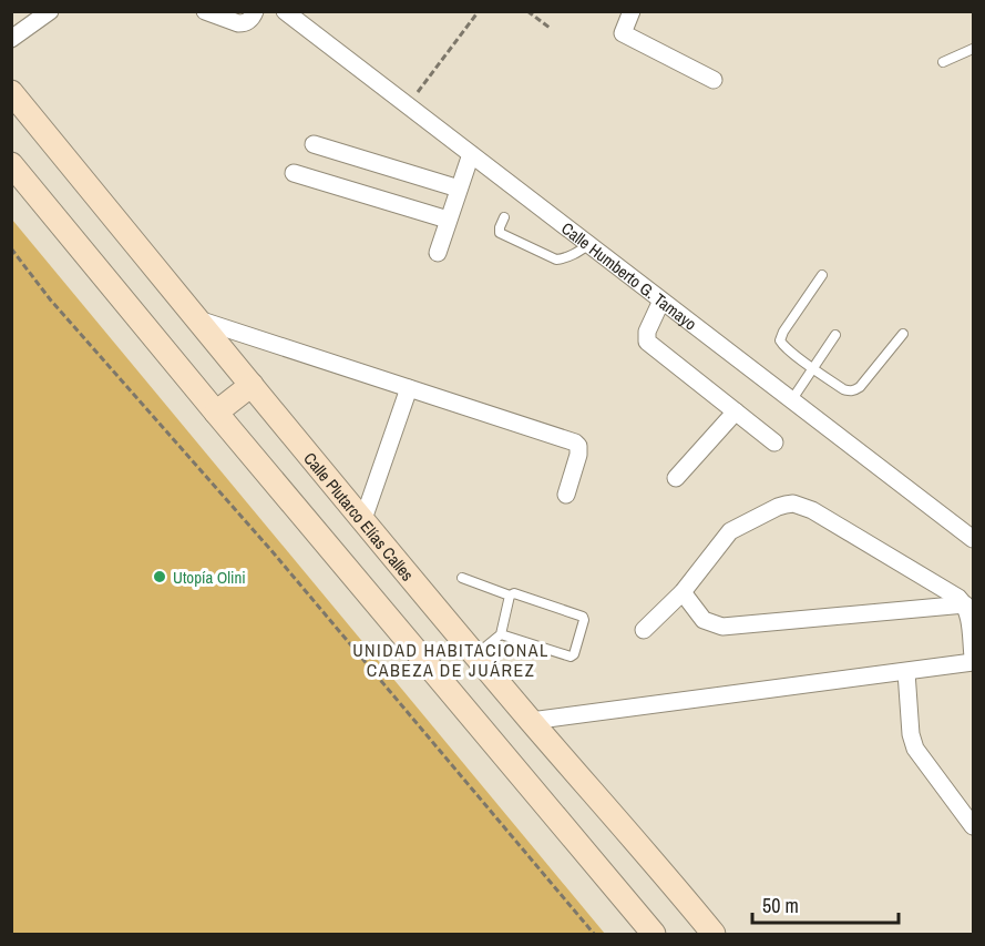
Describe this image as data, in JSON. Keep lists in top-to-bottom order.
{
  "streets": {
    "street": ["Calle Humberto G. Tamayo", "Calle Plutarco Elías Calles"]
  },
  "districts": ["UNIDAD HABITACIONAL CABEZA DE JUÁREZ"],
  "places": ["Utopía Olini"],
  "scale_bar": "50 m"
}
